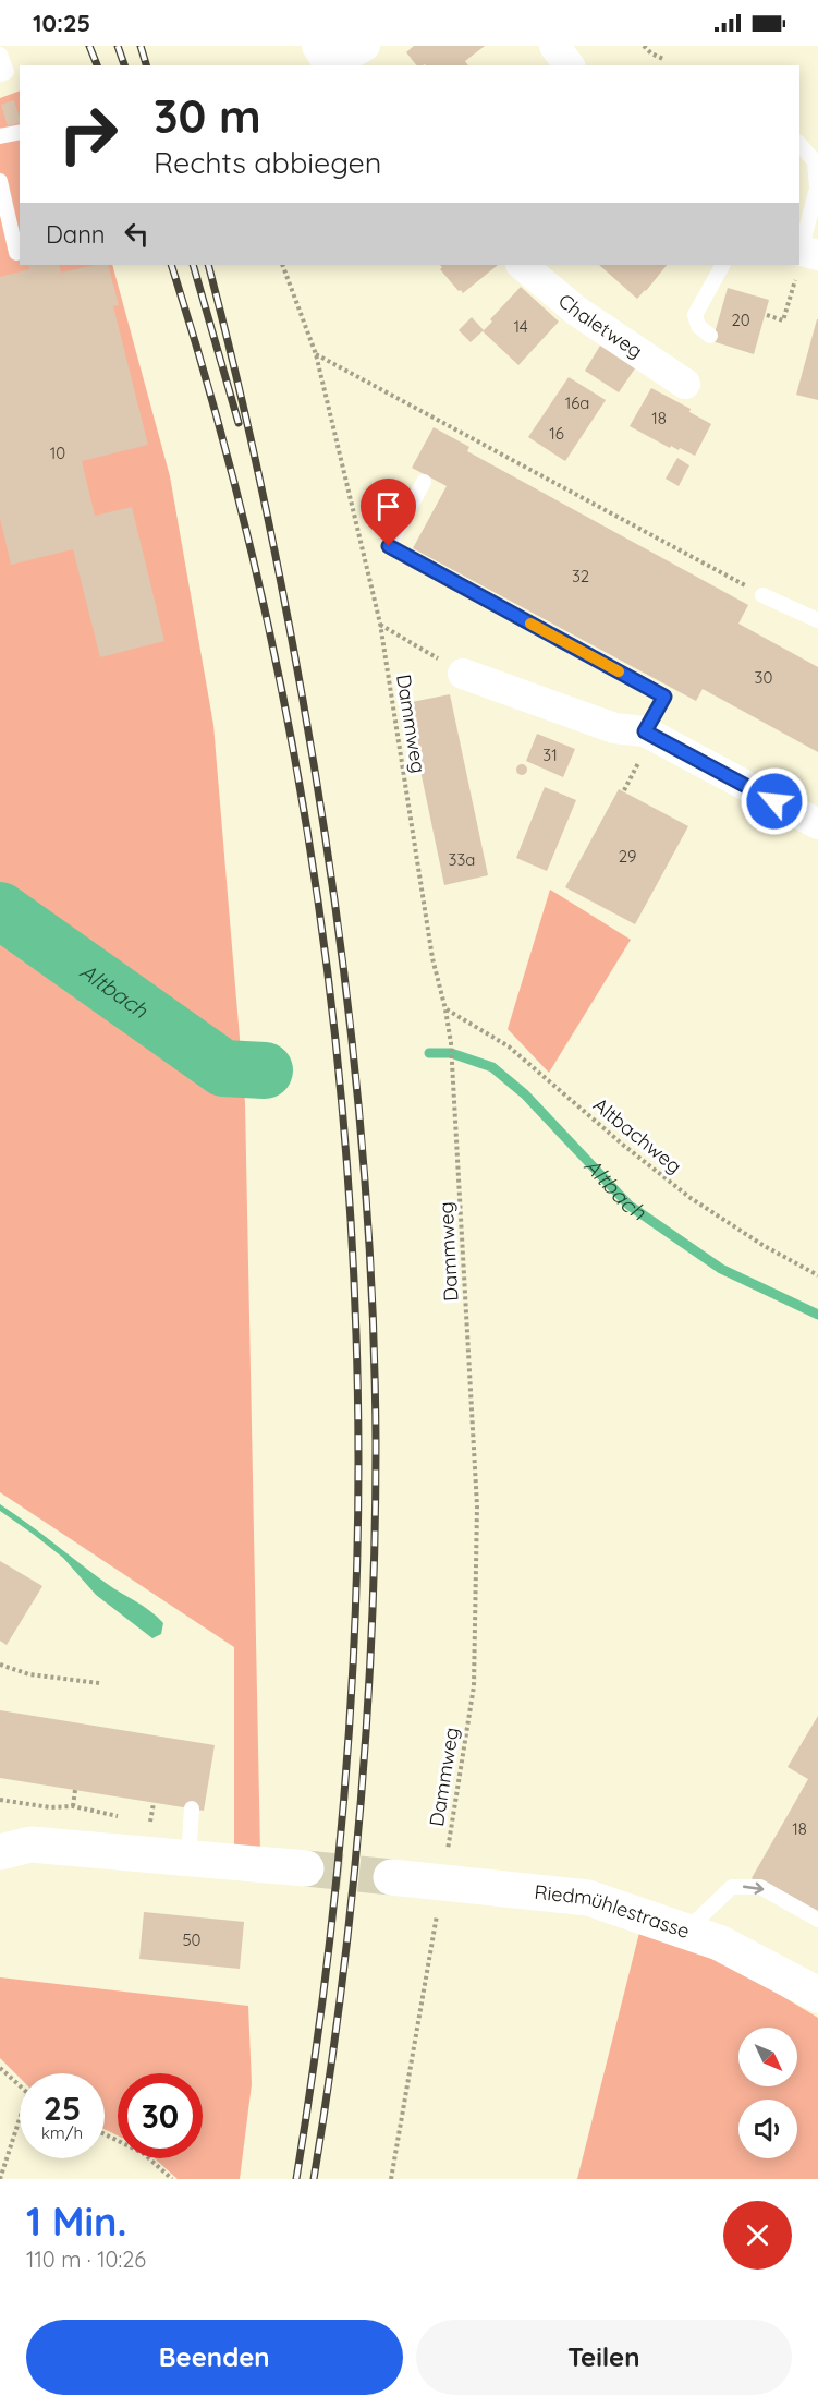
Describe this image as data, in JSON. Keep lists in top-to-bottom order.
{
  "streets": {
    "street": ["Chaletweg", "Riedmühlestrasse"],
    "path": ["Dammweg", "Altbachweg"]
  },
  "crossings": [
    ["Dammweg", "Altbachweg"],
    ["Dammweg", "Riedmühlestrasse"]
  ],
  "water": ["Altbach"],
  "house_numbers": [
    "20",
    "14",
    "16a",
    "18",
    "16",
    "10",
    "32",
    "30",
    "31",
    "29",
    "33a",
    "18",
    "50"
  ],
  "north": "bottom right",
  "page": {
    "status": "10:25",
    "turn": ["30 m", "Rechts abbiegen"],
    "then": "Dann",
    "speed": "25 km/h",
    "limit": "30",
    "heading": ["1 Min.", "110 m · 10:26"],
    "buttons": ["Beenden", "Teilen"]
  }
}
